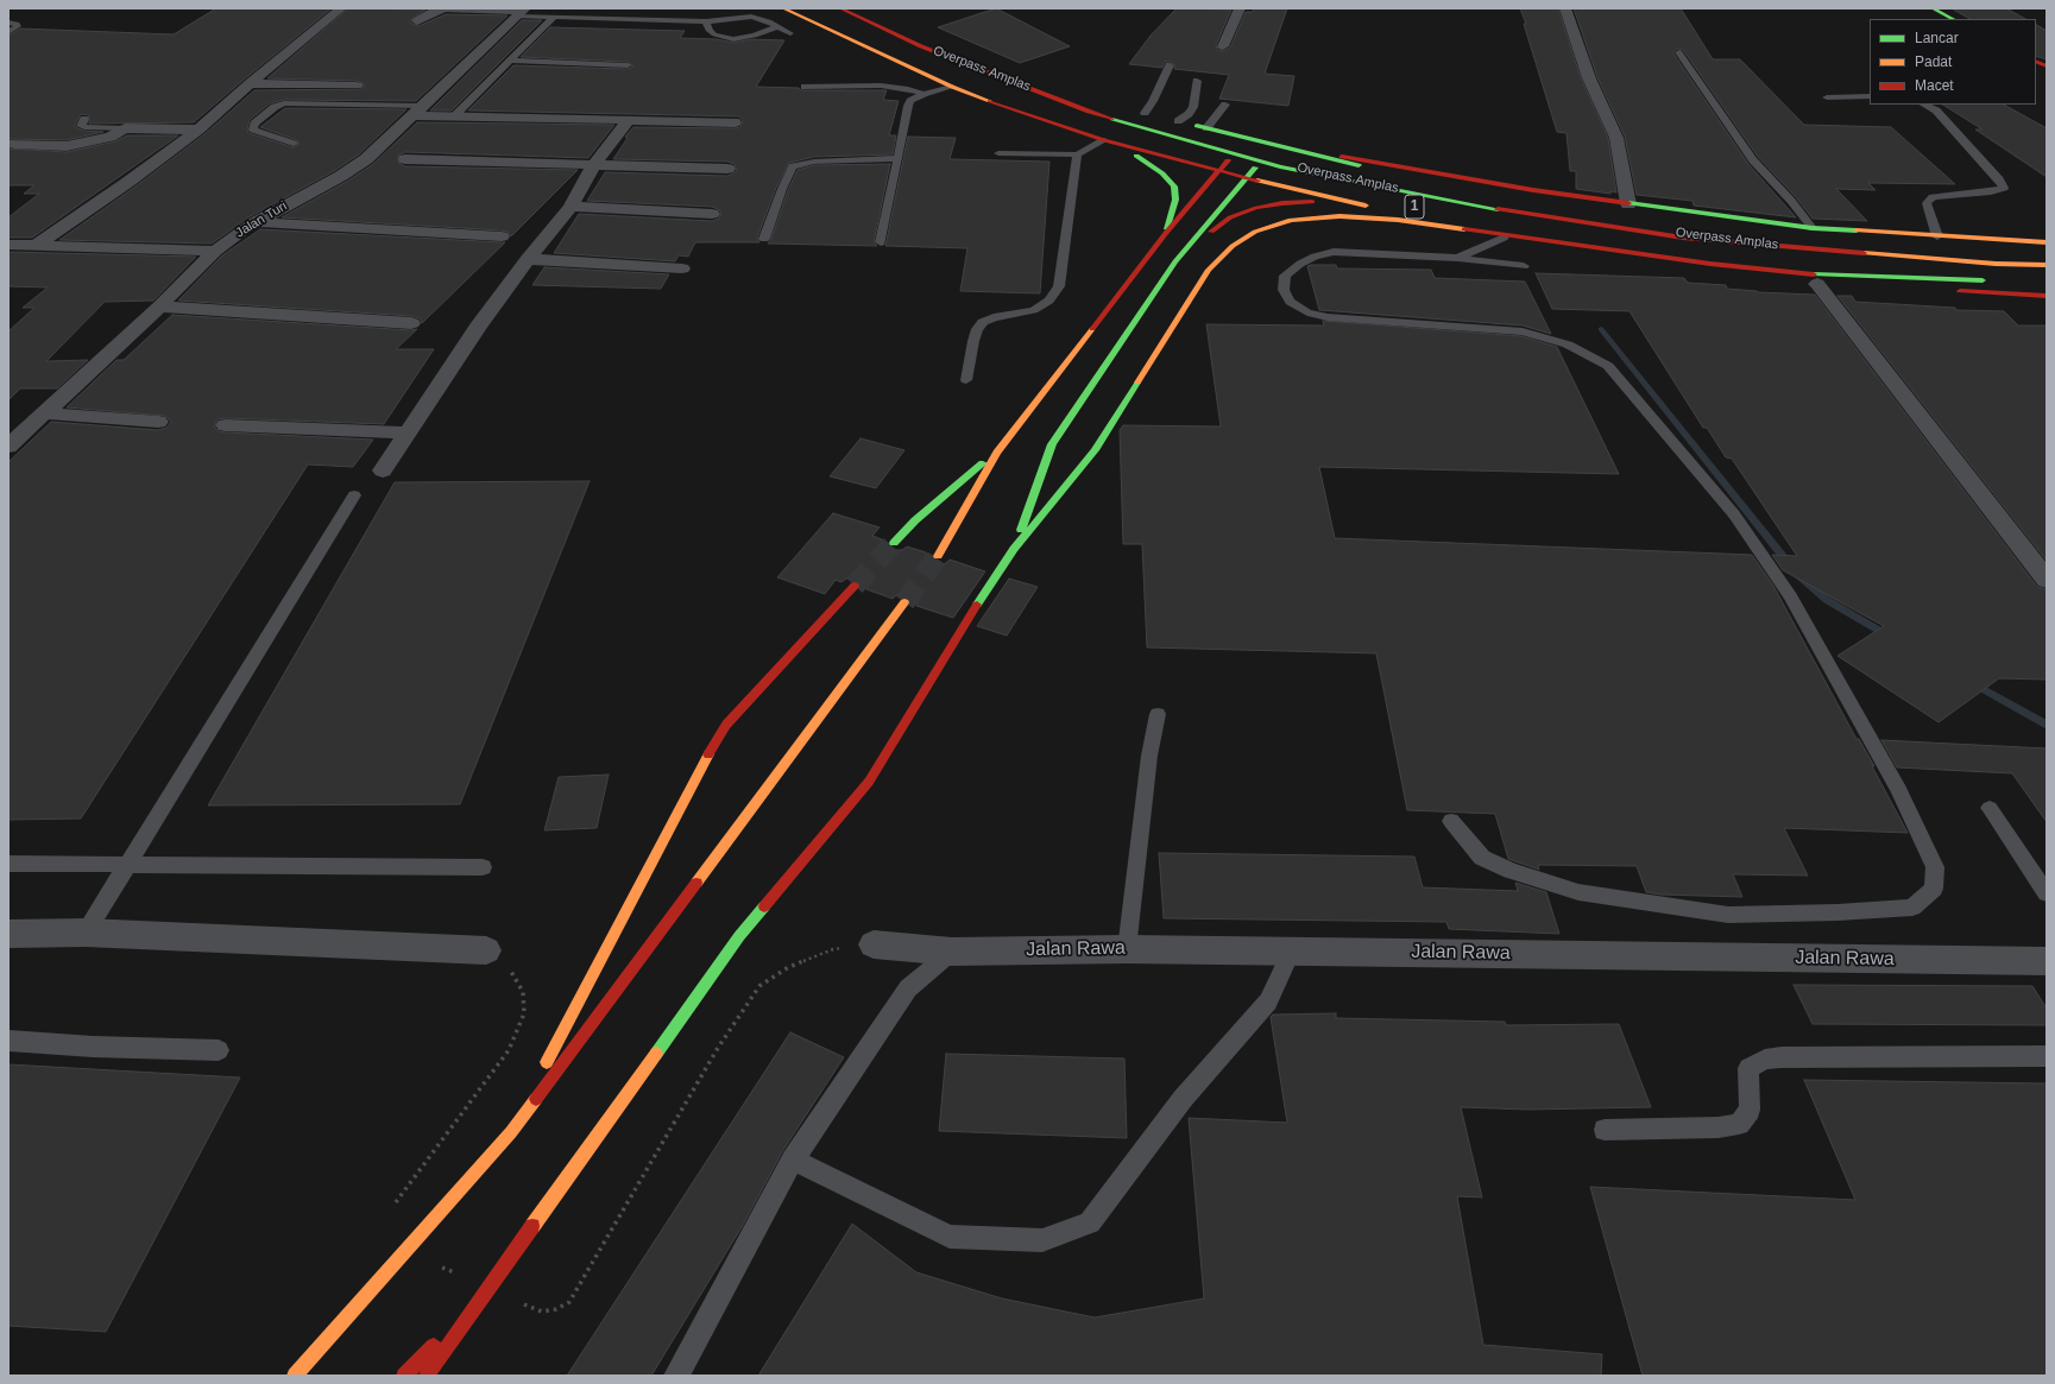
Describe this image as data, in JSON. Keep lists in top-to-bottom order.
{
  "streets": {
    "main road": ["Overpass Amplas", "1"],
    "street": ["Jalan Turi", "Jalan Rawa"]
  },
  "legend": ["Lancar", "Padat", "Macet"]
}
